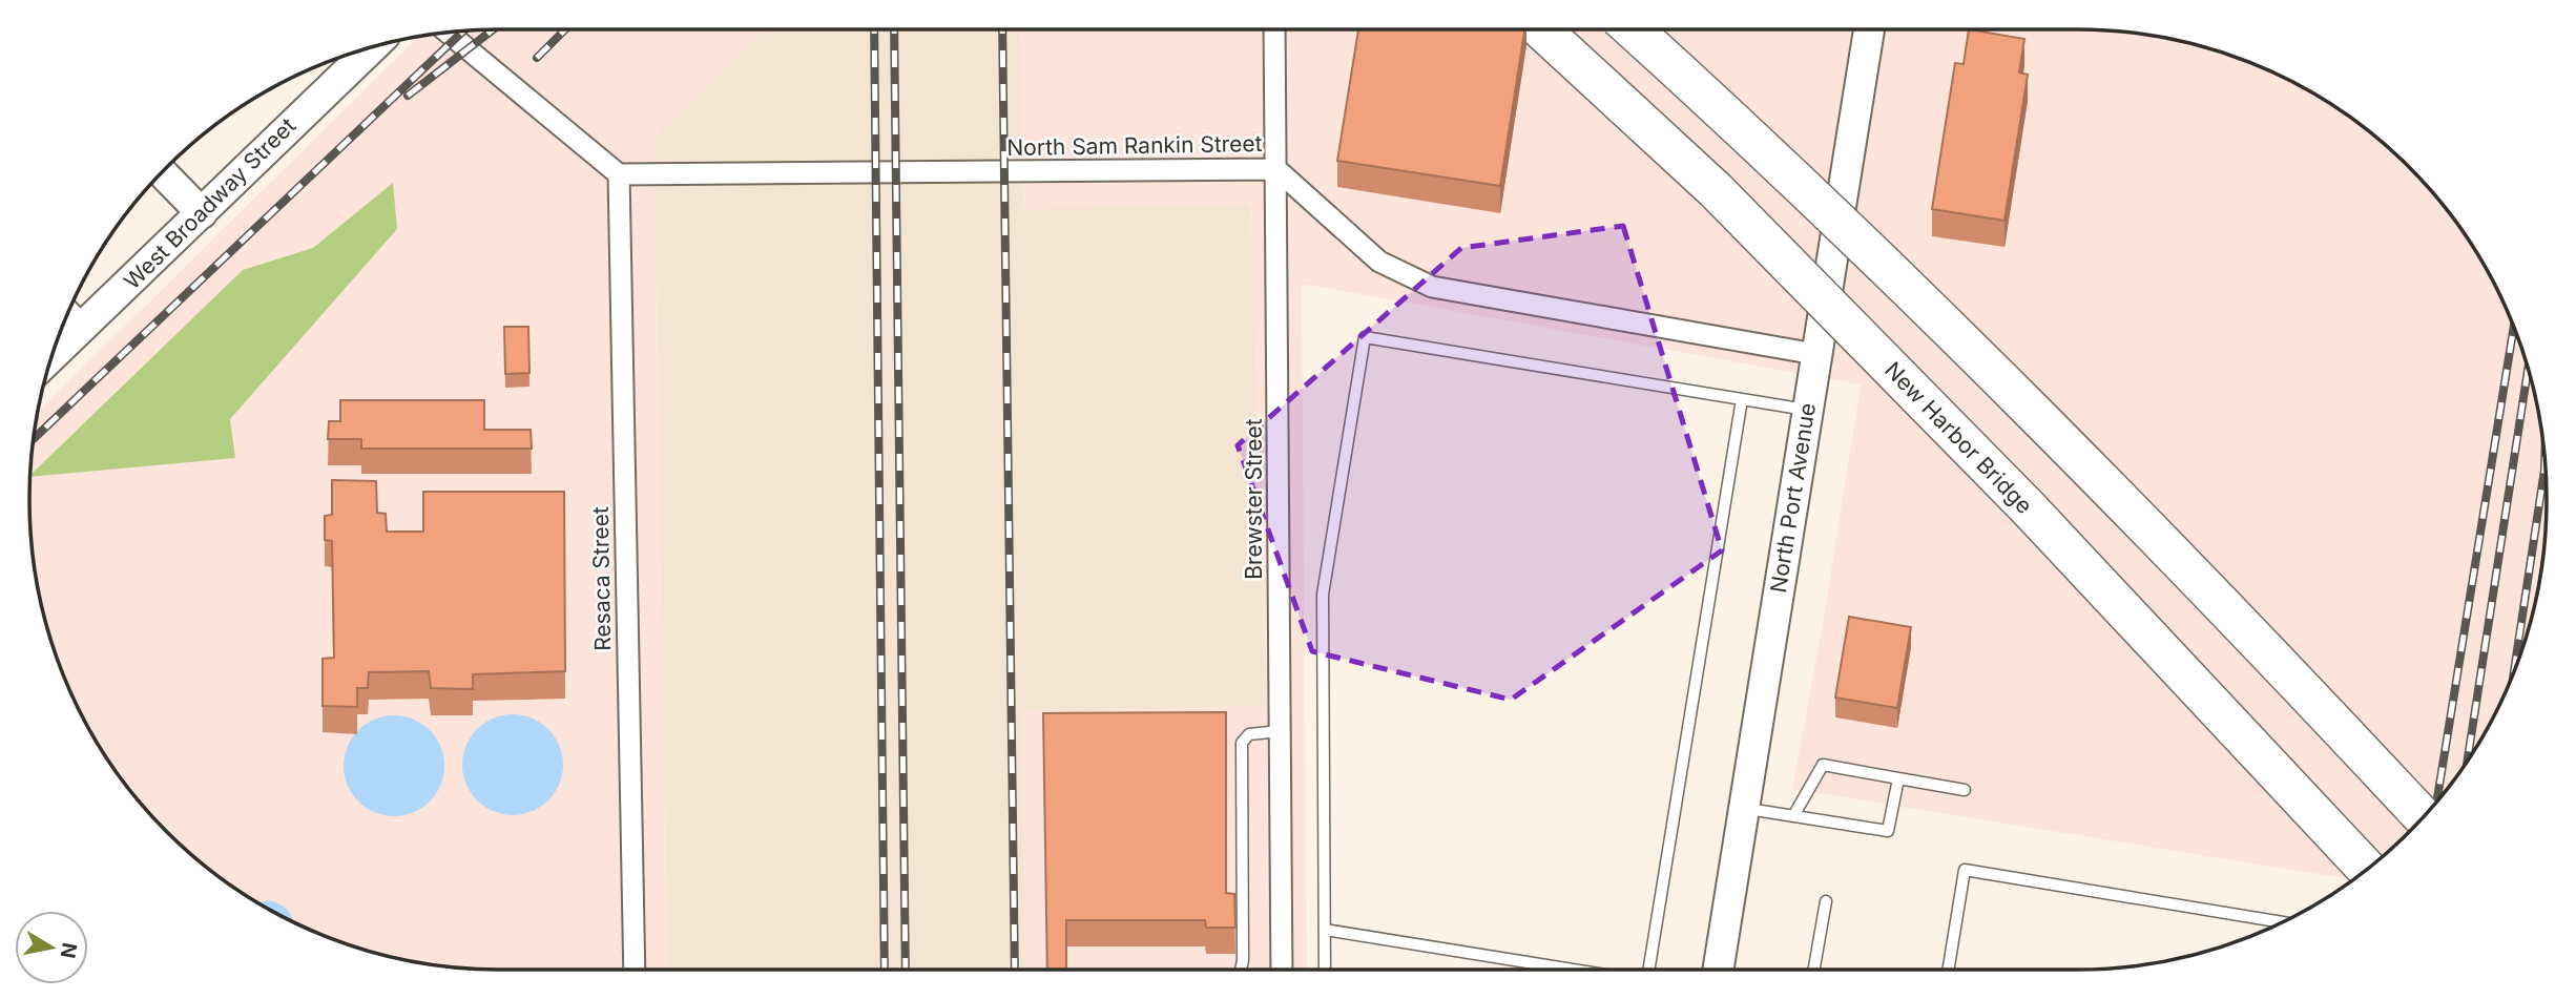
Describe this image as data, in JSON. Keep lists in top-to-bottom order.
{
  "streets": {
    "highway": ["New Harbor Bridge"],
    "main road": ["West Broadway Street", "North Port Avenue"],
    "street": ["North Sam Rankin Street", "Brewster Street", "Resaca Street"]
  },
  "crossings": [
    ["North Sam Rankin Street", "North Port Avenue"],
    ["North Sam Rankin Street", "Brewster Street"],
    ["North Sam Rankin Street", "Resaca Street"]
  ],
  "north": "right"
}
